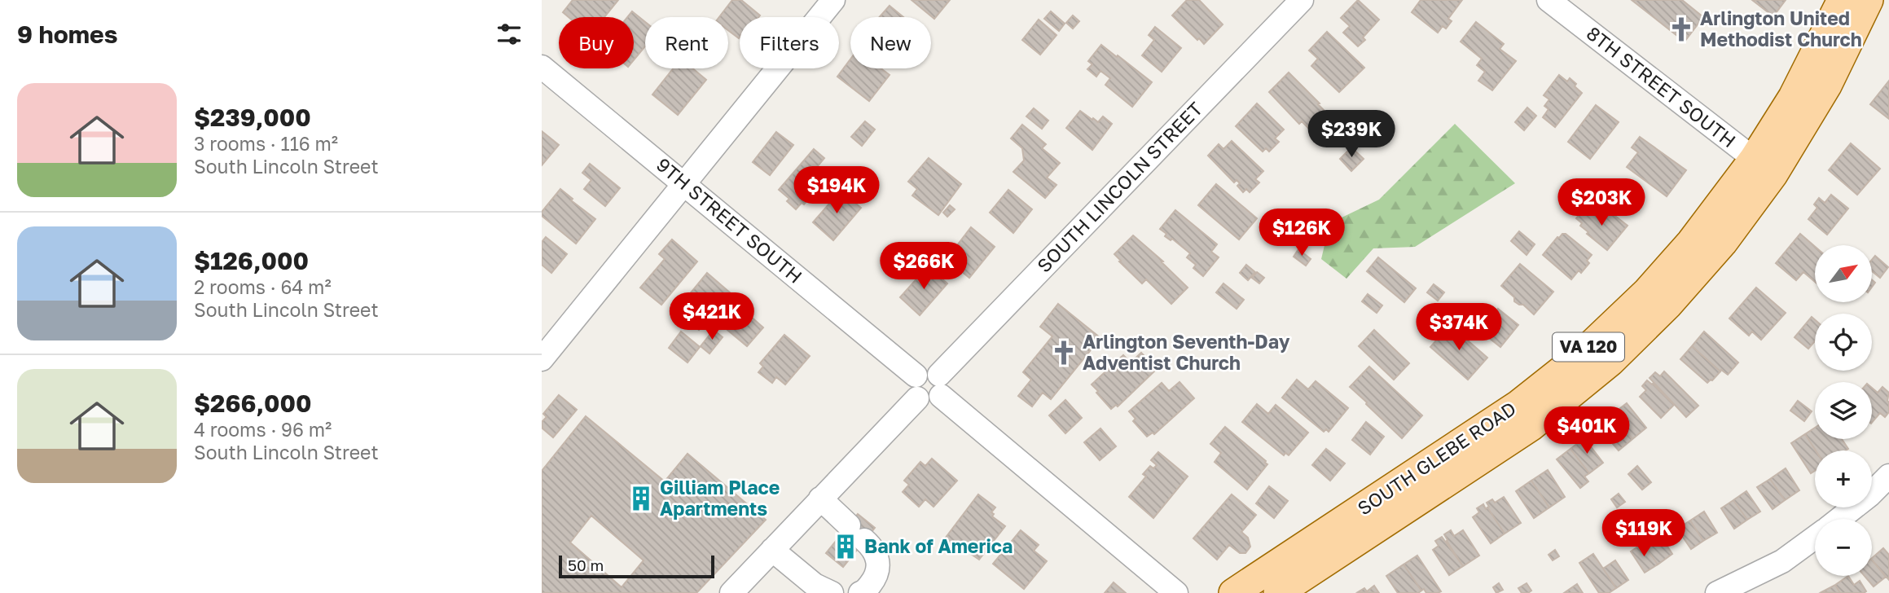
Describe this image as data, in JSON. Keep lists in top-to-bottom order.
{
  "streets": {
    "main road": ["VA 120", "SOUTH GLEBE ROAD"],
    "street": ["8TH STREET SOUTH", "SOUTH LINCOLN STREET", "9TH STREET SOUTH"]
  },
  "crossings": [
    ["8TH STREET SOUTH", "SOUTH GLEBE ROAD"],
    ["SOUTH LINCOLN STREET", "9TH STREET SOUTH"]
  ],
  "places": {
    "church": ["Arlington United Methodist Church", "Arlington Seventh-Day Adventist Church"],
    "building": ["Gilliam Place Apartments", "Bank of America"]
  },
  "scale_bar": "50 m",
  "north": "top right",
  "page": {
    "heading": "9 homes",
    "chip": [
      "Buy",
      "Rent",
      "Filters",
      "New"
    ],
    "list": [
      {
        "name": "$239,000",
        "note": "3 rooms · 116 m² · South Lincoln Street"
      },
      {
        "name": "$126,000",
        "note": "2 rooms · 64 m² · South Lincoln Street"
      },
      {
        "name": "$266,000",
        "note": "4 rooms · 96 m² · South Lincoln Street"
      }
    ],
    "price": [
      "$239K",
      "$194K",
      "$203K",
      "$126K",
      "$266K",
      "$421K",
      "$374K",
      "$401K",
      "$119K"
    ],
    "map_buttons": ["+", "−"],
    "scale": "50 m"
  }
}
